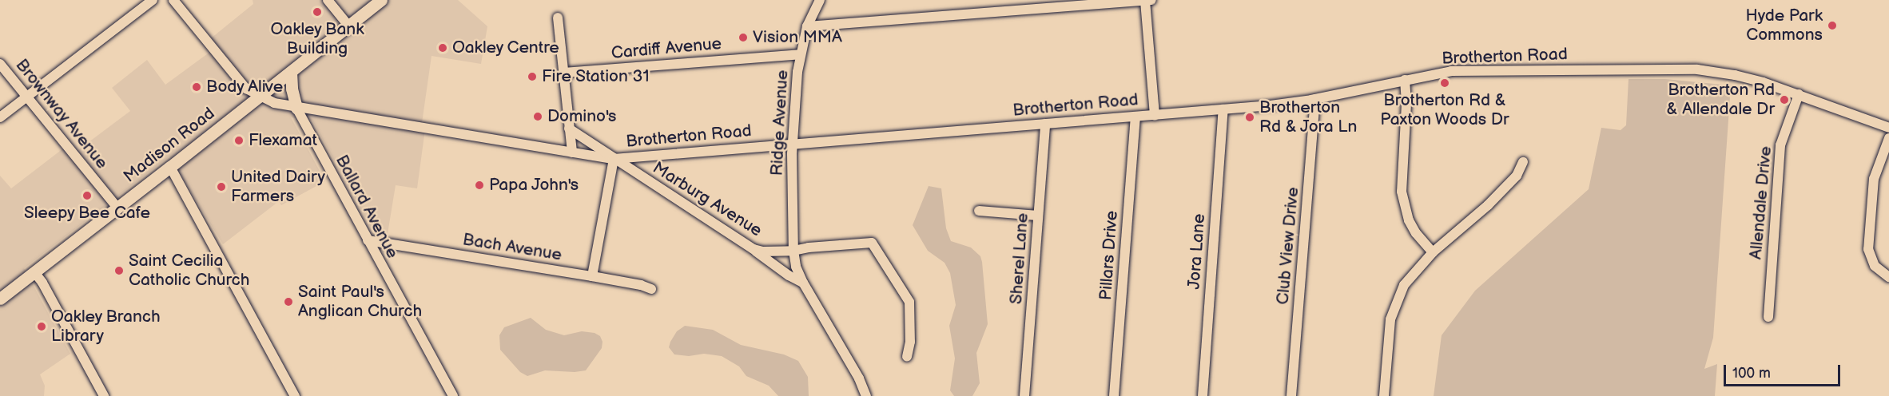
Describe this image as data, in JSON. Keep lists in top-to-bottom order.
{
  "streets": {
    "main road": ["Madison Road"],
    "street": [
      "Cardiff Avenue",
      "Brotherton Road",
      "Brownway Avenue",
      "Ridge Avenue",
      "Marburg Avenue",
      "Allendale Drive",
      "Ballard Avenue",
      "Club View Drive",
      "Bach Avenue",
      "Jora Lane",
      "Pillars Drive",
      "Sherel Lane"
    ]
  },
  "crossings": [
    ["Cardiff Avenue", "Ridge Avenue"],
    ["Brotherton Road", "Ridge Avenue"],
    ["Brotherton Road", "Madison Road"],
    ["Brotherton Road", "Marburg Avenue"],
    ["Brotherton Road", "Allendale Drive"],
    ["Brotherton Road", "Ballard Avenue"],
    ["Brotherton Road", "Club View Drive"],
    ["Brotherton Road", "Jora Lane"],
    ["Brotherton Road", "Pillars Drive"],
    ["Brotherton Road", "Sherel Lane"],
    ["Brownway Avenue", "Madison Road"],
    ["Ridge Avenue", "Marburg Avenue"],
    ["Ballard Avenue", "Bach Avenue"]
  ],
  "places": [
    "Oakley Bank Building",
    "Hyde Park Commons",
    "Vision MMA",
    "Oakley Centre",
    "Fire Station 31",
    "Brotherton Rd & Paxton Woods Dr",
    "Body Alive",
    "Brotherton Rd & Allendale Dr",
    "Domino's",
    "Brotherton Rd & Jora Ln",
    "Flexamat",
    "Papa John's",
    "United Dairy Farmers",
    "Sleepy Bee Cafe",
    "Saint Cecilia Catholic Church",
    "Saint Paul's Anglican Church",
    "Oakley Branch Library"
  ],
  "scale_bar": "100 m"
}
